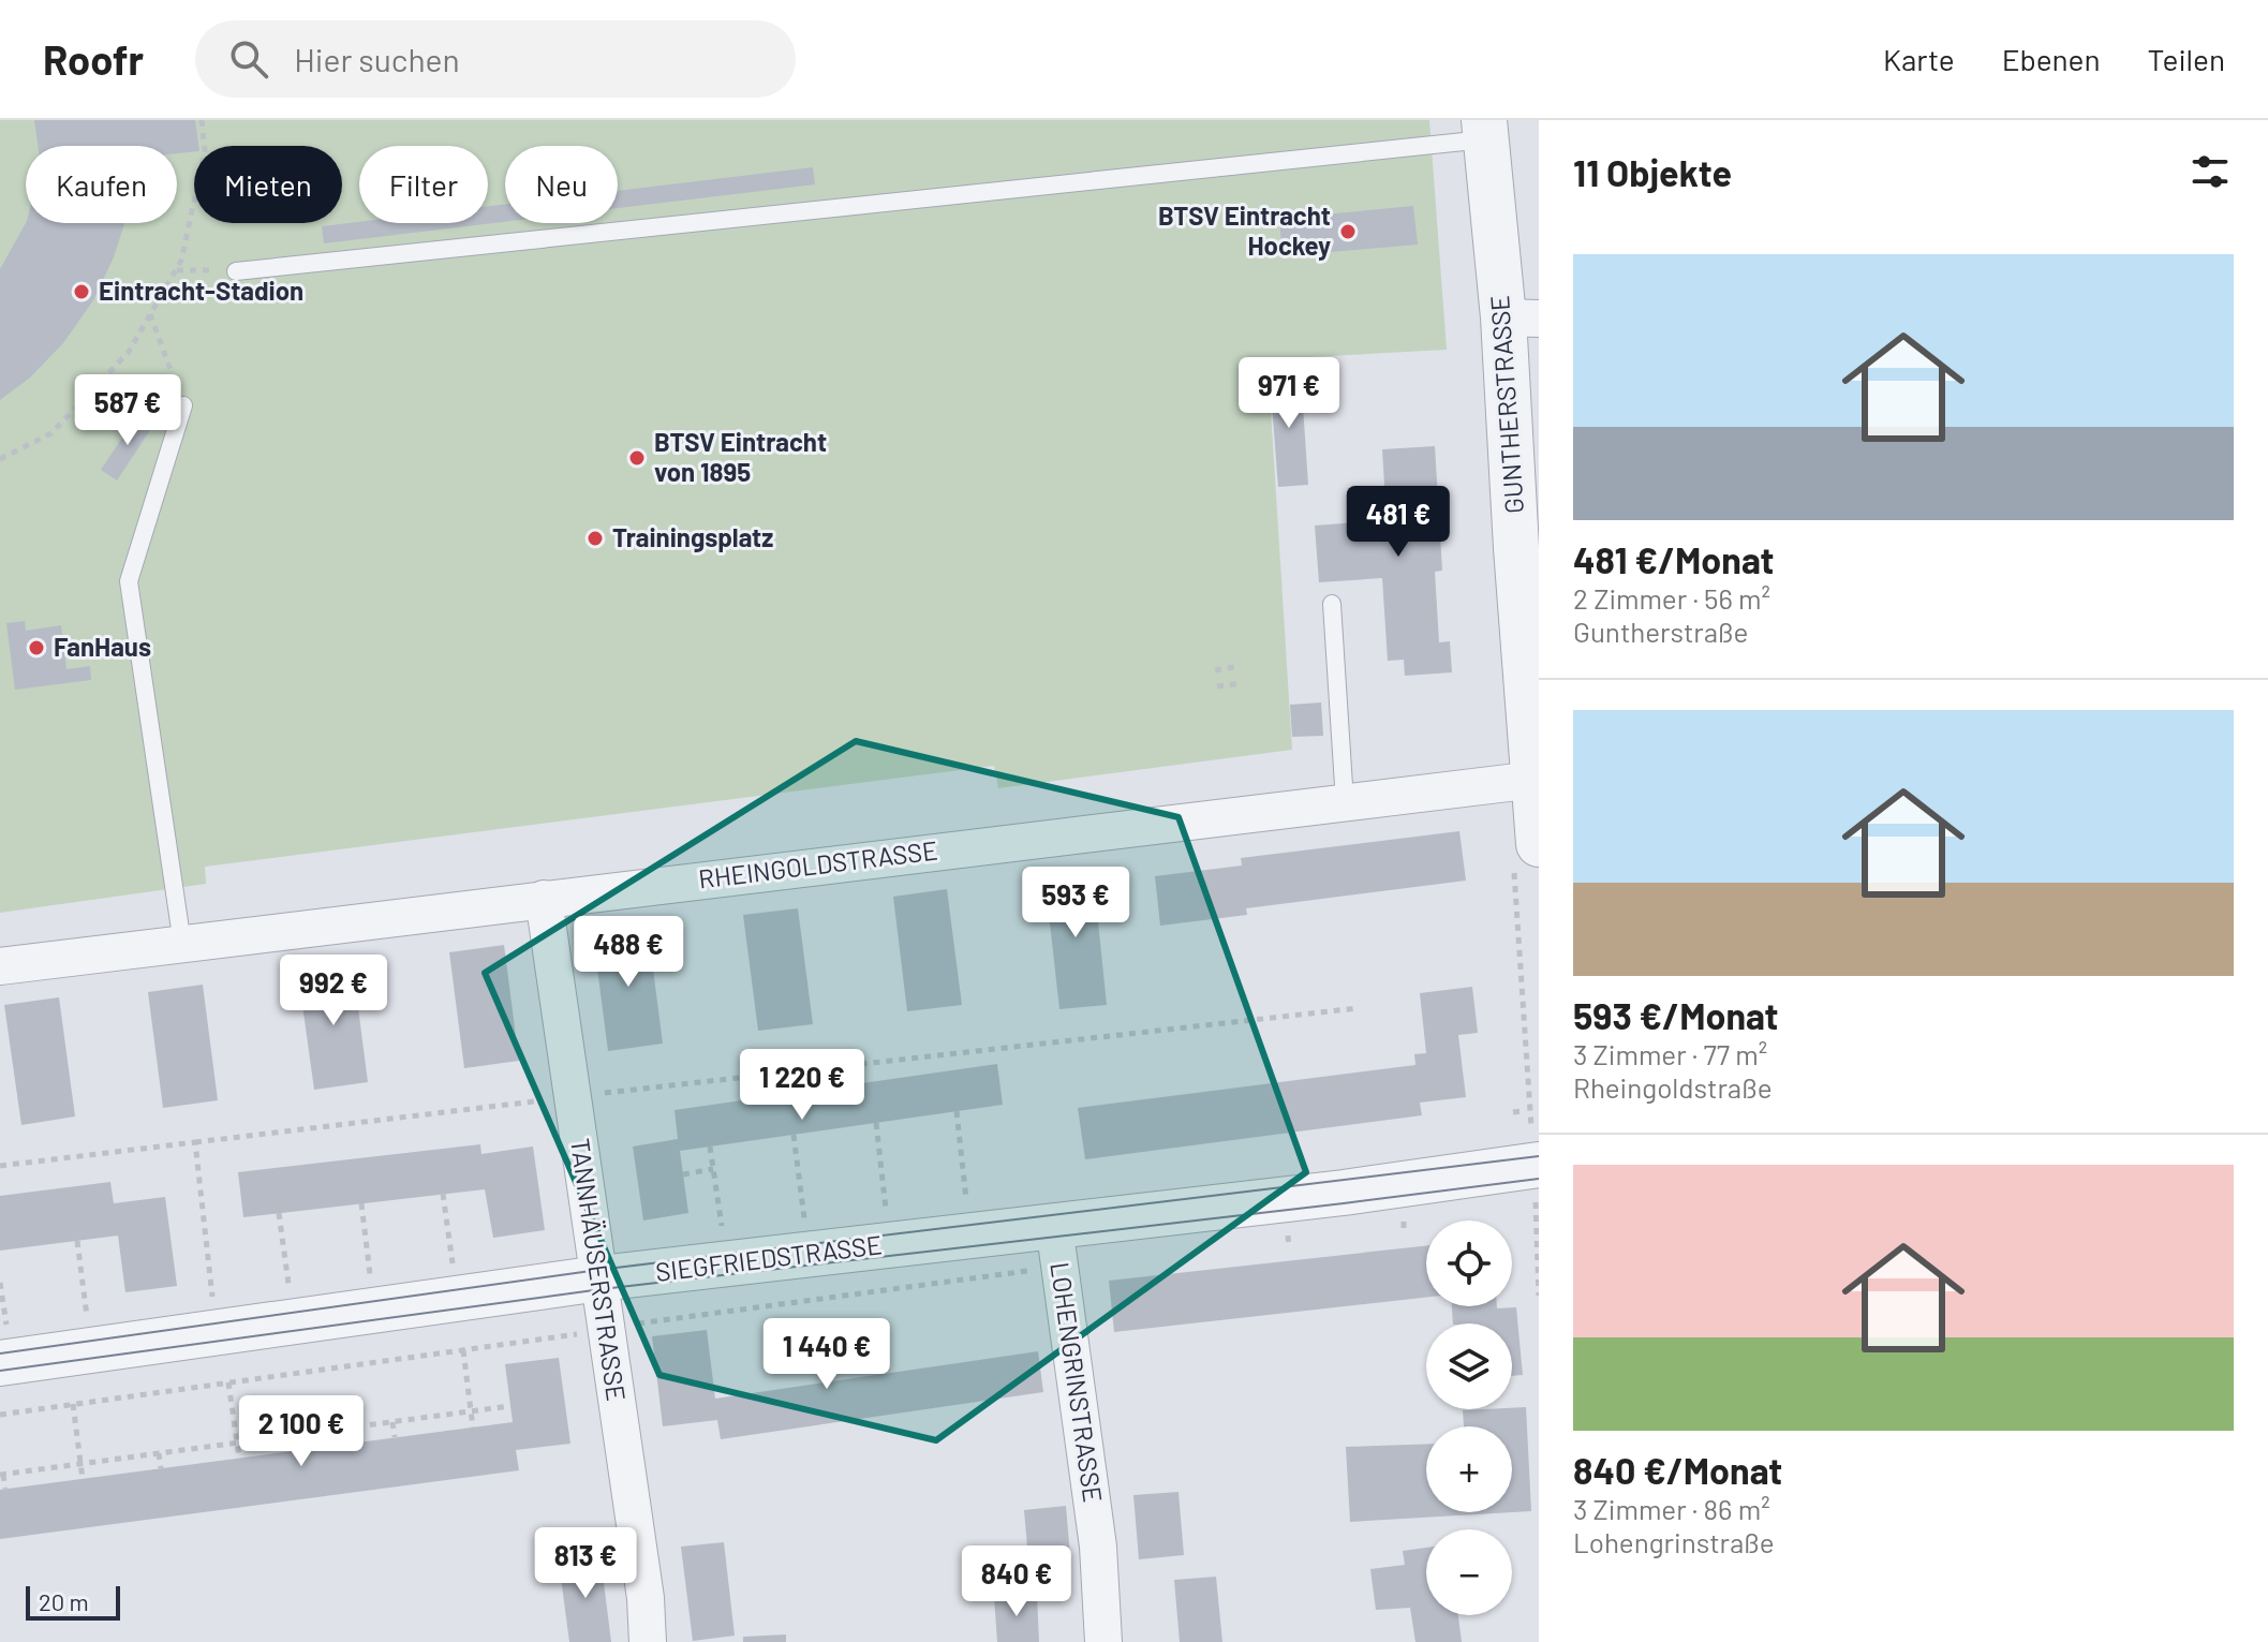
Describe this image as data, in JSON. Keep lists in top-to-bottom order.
{
  "streets": {
    "street": [
      "GUNTHERSTRASSE",
      "RHEINGOLDSTRASSE",
      "SIEGFRIEDSTRASSE",
      "TANNHÄUSERSTRASSE",
      "LOHENGRINSTRASSE"
    ]
  },
  "crossings": [
    ["GUNTHERSTRASSE", "RHEINGOLDSTRASSE"],
    ["RHEINGOLDSTRASSE", "TANNHÄUSERSTRASSE"],
    ["SIEGFRIEDSTRASSE", "TANNHÄUSERSTRASSE"],
    ["SIEGFRIEDSTRASSE", "LOHENGRINSTRASSE"]
  ],
  "places": [
    "BTSV Eintracht Hockey",
    "Eintracht-Stadion",
    "BTSV Eintracht von 1895",
    "Trainingsplatz",
    "FanHaus"
  ],
  "scale_bar": "20 m",
  "page": {
    "header": "Roofr",
    "search": "Hier suchen",
    "nav": ["Karte", "Ebenen", "Teilen"],
    "heading": "11 Objekte",
    "chip": [
      "Kaufen",
      "Mieten",
      "Filter",
      "Neu"
    ],
    "list": [
      {
        "name": "481 €/Monat",
        "note": "2 Zimmer · 56 m² · Guntherstraße"
      },
      {
        "name": "593 €/Monat",
        "note": "3 Zimmer · 77 m² · Rheingoldstraße"
      },
      {
        "name": "840 €/Monat",
        "note": "3 Zimmer · 86 m² · Lohengrinstraße"
      }
    ],
    "price": [
      "971 €",
      "587 €",
      "481 €",
      "593 €",
      "488 €",
      "992 €",
      "1 220 €",
      "1 440 €",
      "2 100 €",
      "813 €",
      "840 €"
    ],
    "map_buttons": ["+", "−"],
    "scale": "20 m"
  }
}
